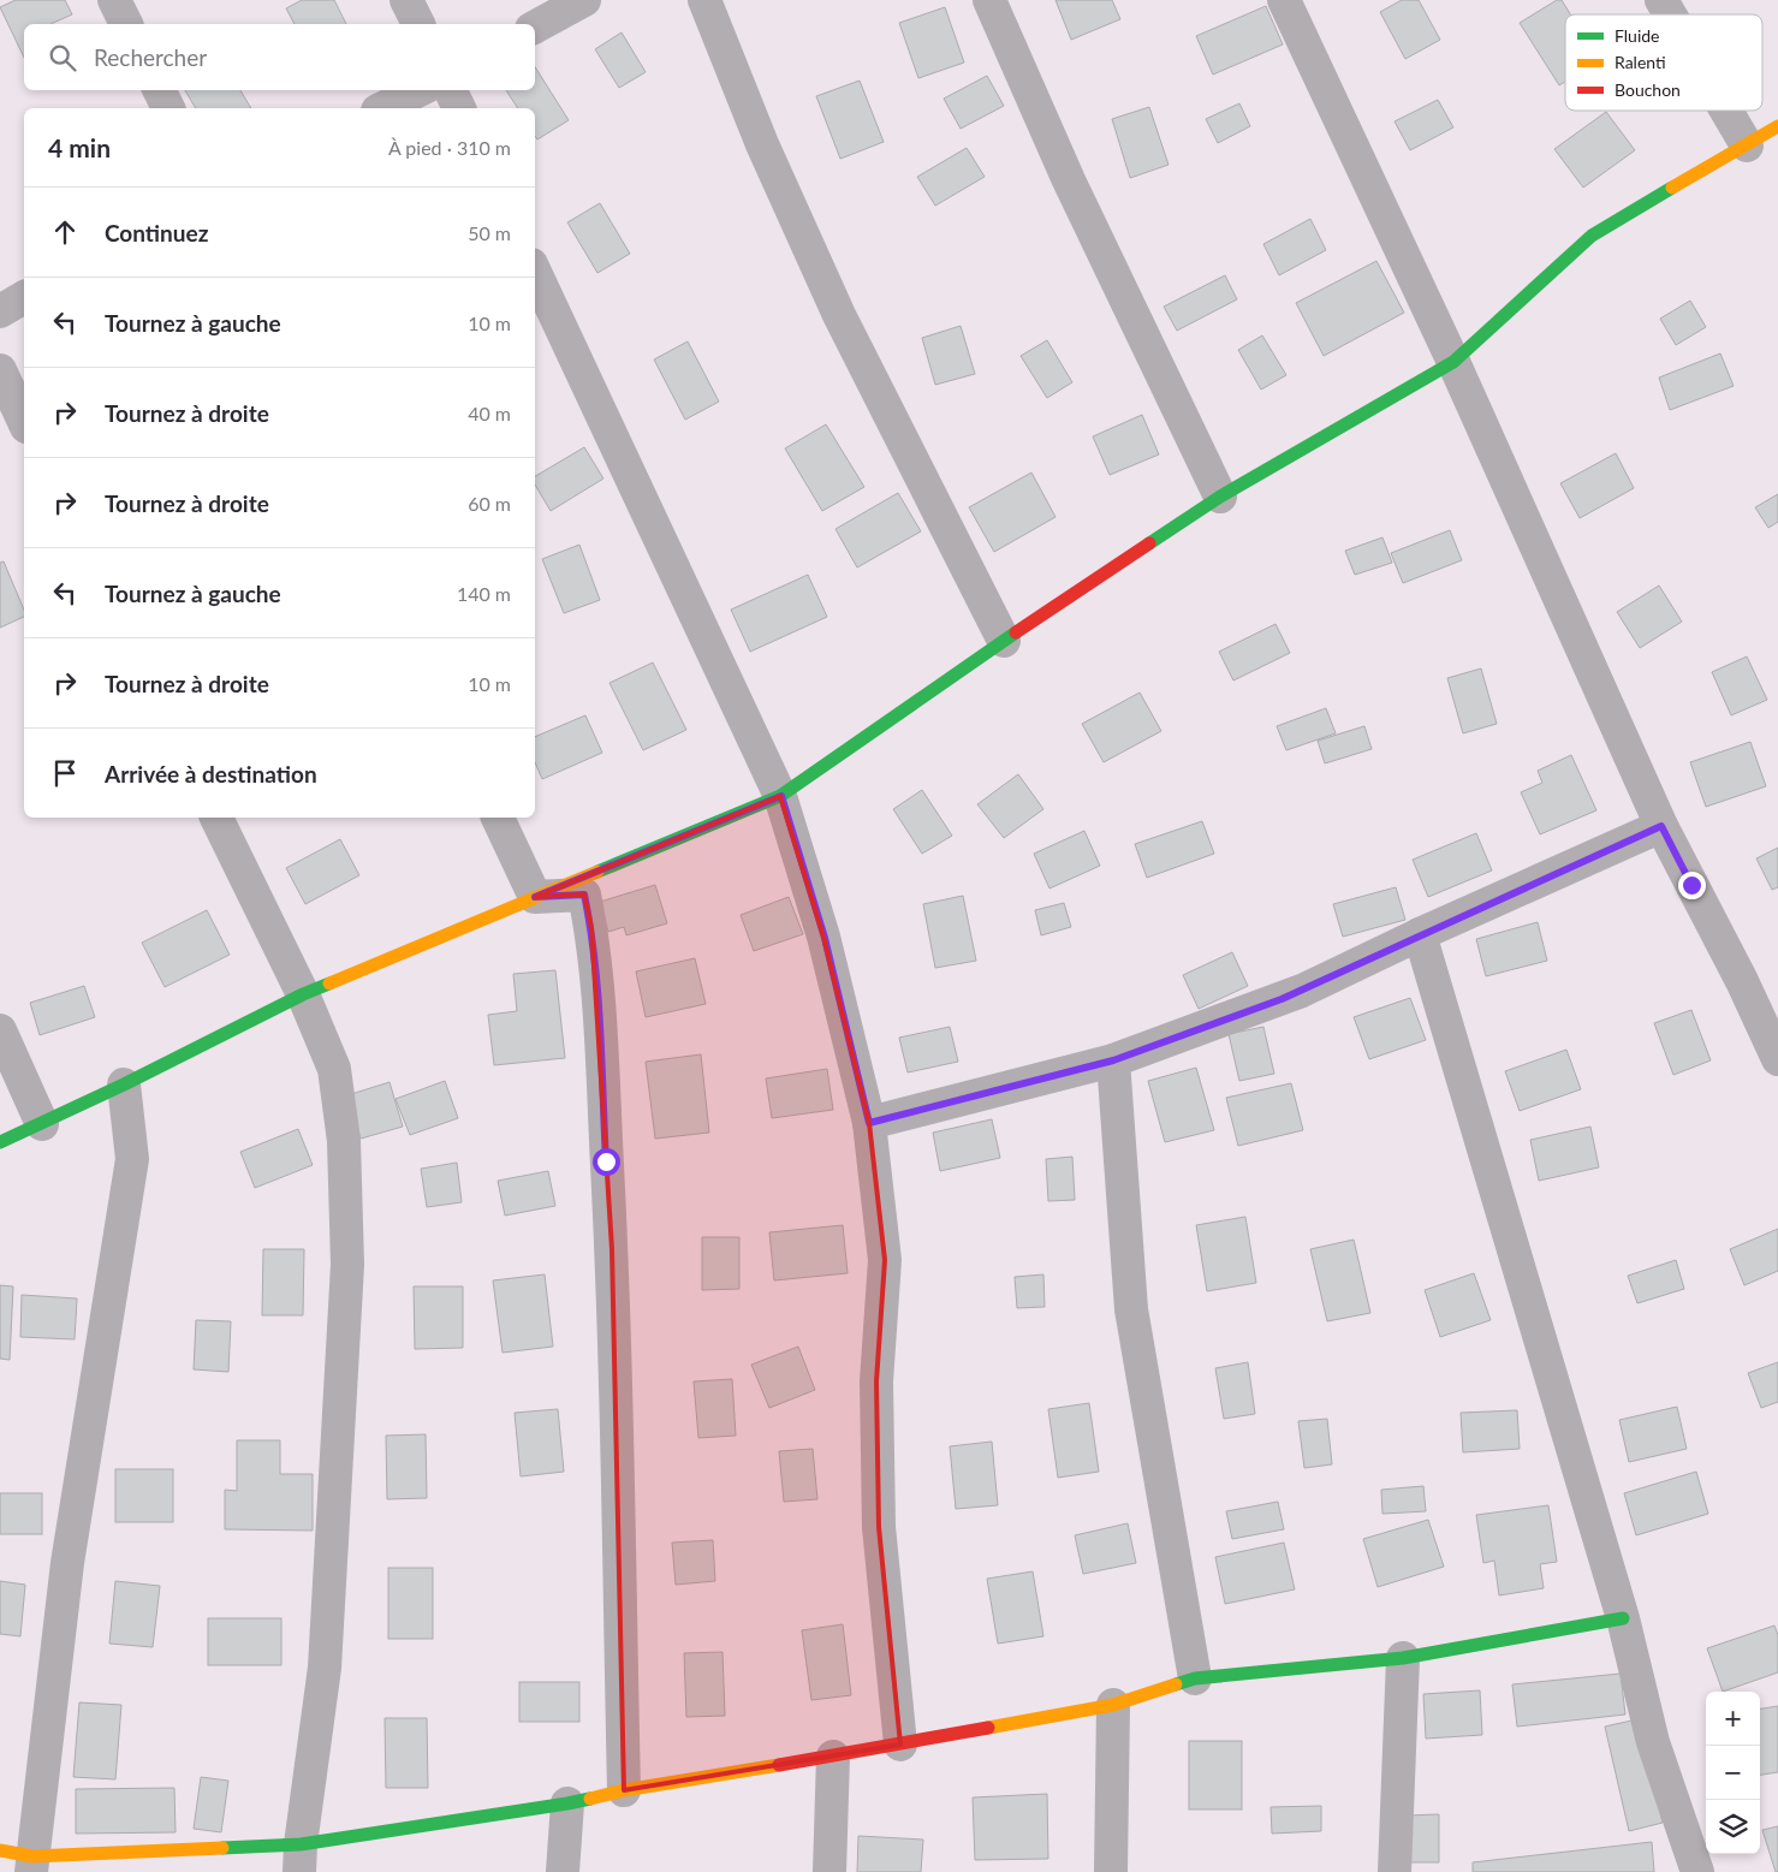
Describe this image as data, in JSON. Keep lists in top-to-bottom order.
{
  "legend": ["Fluide", "Ralenti", "Bouchon"],
  "page": {
    "search": "Rechercher",
    "heading": ["4 min", "À pied · 310 m"],
    "list": [
      ["Continuez", "50 m"],
      ["Tournez à gauche", "10 m"],
      ["Tournez à droite", "40 m"],
      ["Tournez à droite", "60 m"],
      ["Tournez à gauche", "140 m"],
      ["Tournez à droite", "10 m"],
      "Arrivée à destination"
    ],
    "map_buttons": ["+", "−"]
  }
}
